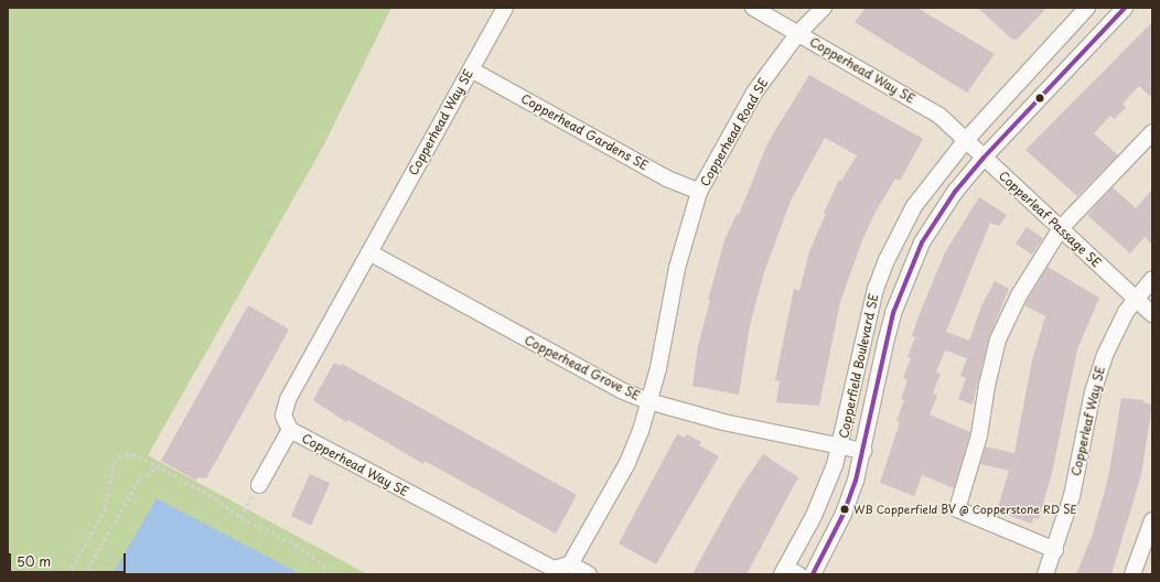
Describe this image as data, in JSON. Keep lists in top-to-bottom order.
{
  "streets": {
    "street": [
      "Copperhead Way SE",
      "Copperhead Gardens SE",
      "Copperhead Road SE",
      "Copperleaf Passage SE",
      "Copperfield Boulevard SE",
      "Copperhead Grove SE",
      "Copperleaf Way SE"
    ]
  },
  "crossings": [
    ["Copperhead Way SE", "Copperhead Gardens SE"],
    ["Copperhead Way SE", "Copperhead Road SE"],
    ["Copperhead Way SE", "Copperleaf Passage SE"],
    ["Copperhead Way SE", "Copperfield Boulevard SE"],
    ["Copperhead Way SE", "Copperhead Grove SE"],
    ["Copperhead Gardens SE", "Copperhead Road SE"],
    ["Copperhead Road SE", "Copperhead Grove SE"],
    ["Copperleaf Passage SE", "Copperfield Boulevard SE"],
    ["Copperleaf Passage SE", "Copperleaf Way SE"],
    ["Copperfield Boulevard SE", "Copperhead Grove SE"]
  ],
  "places": ["WB Copperfield BV @ Copperstone RD SE"],
  "scale_bar": "50 m"
}
